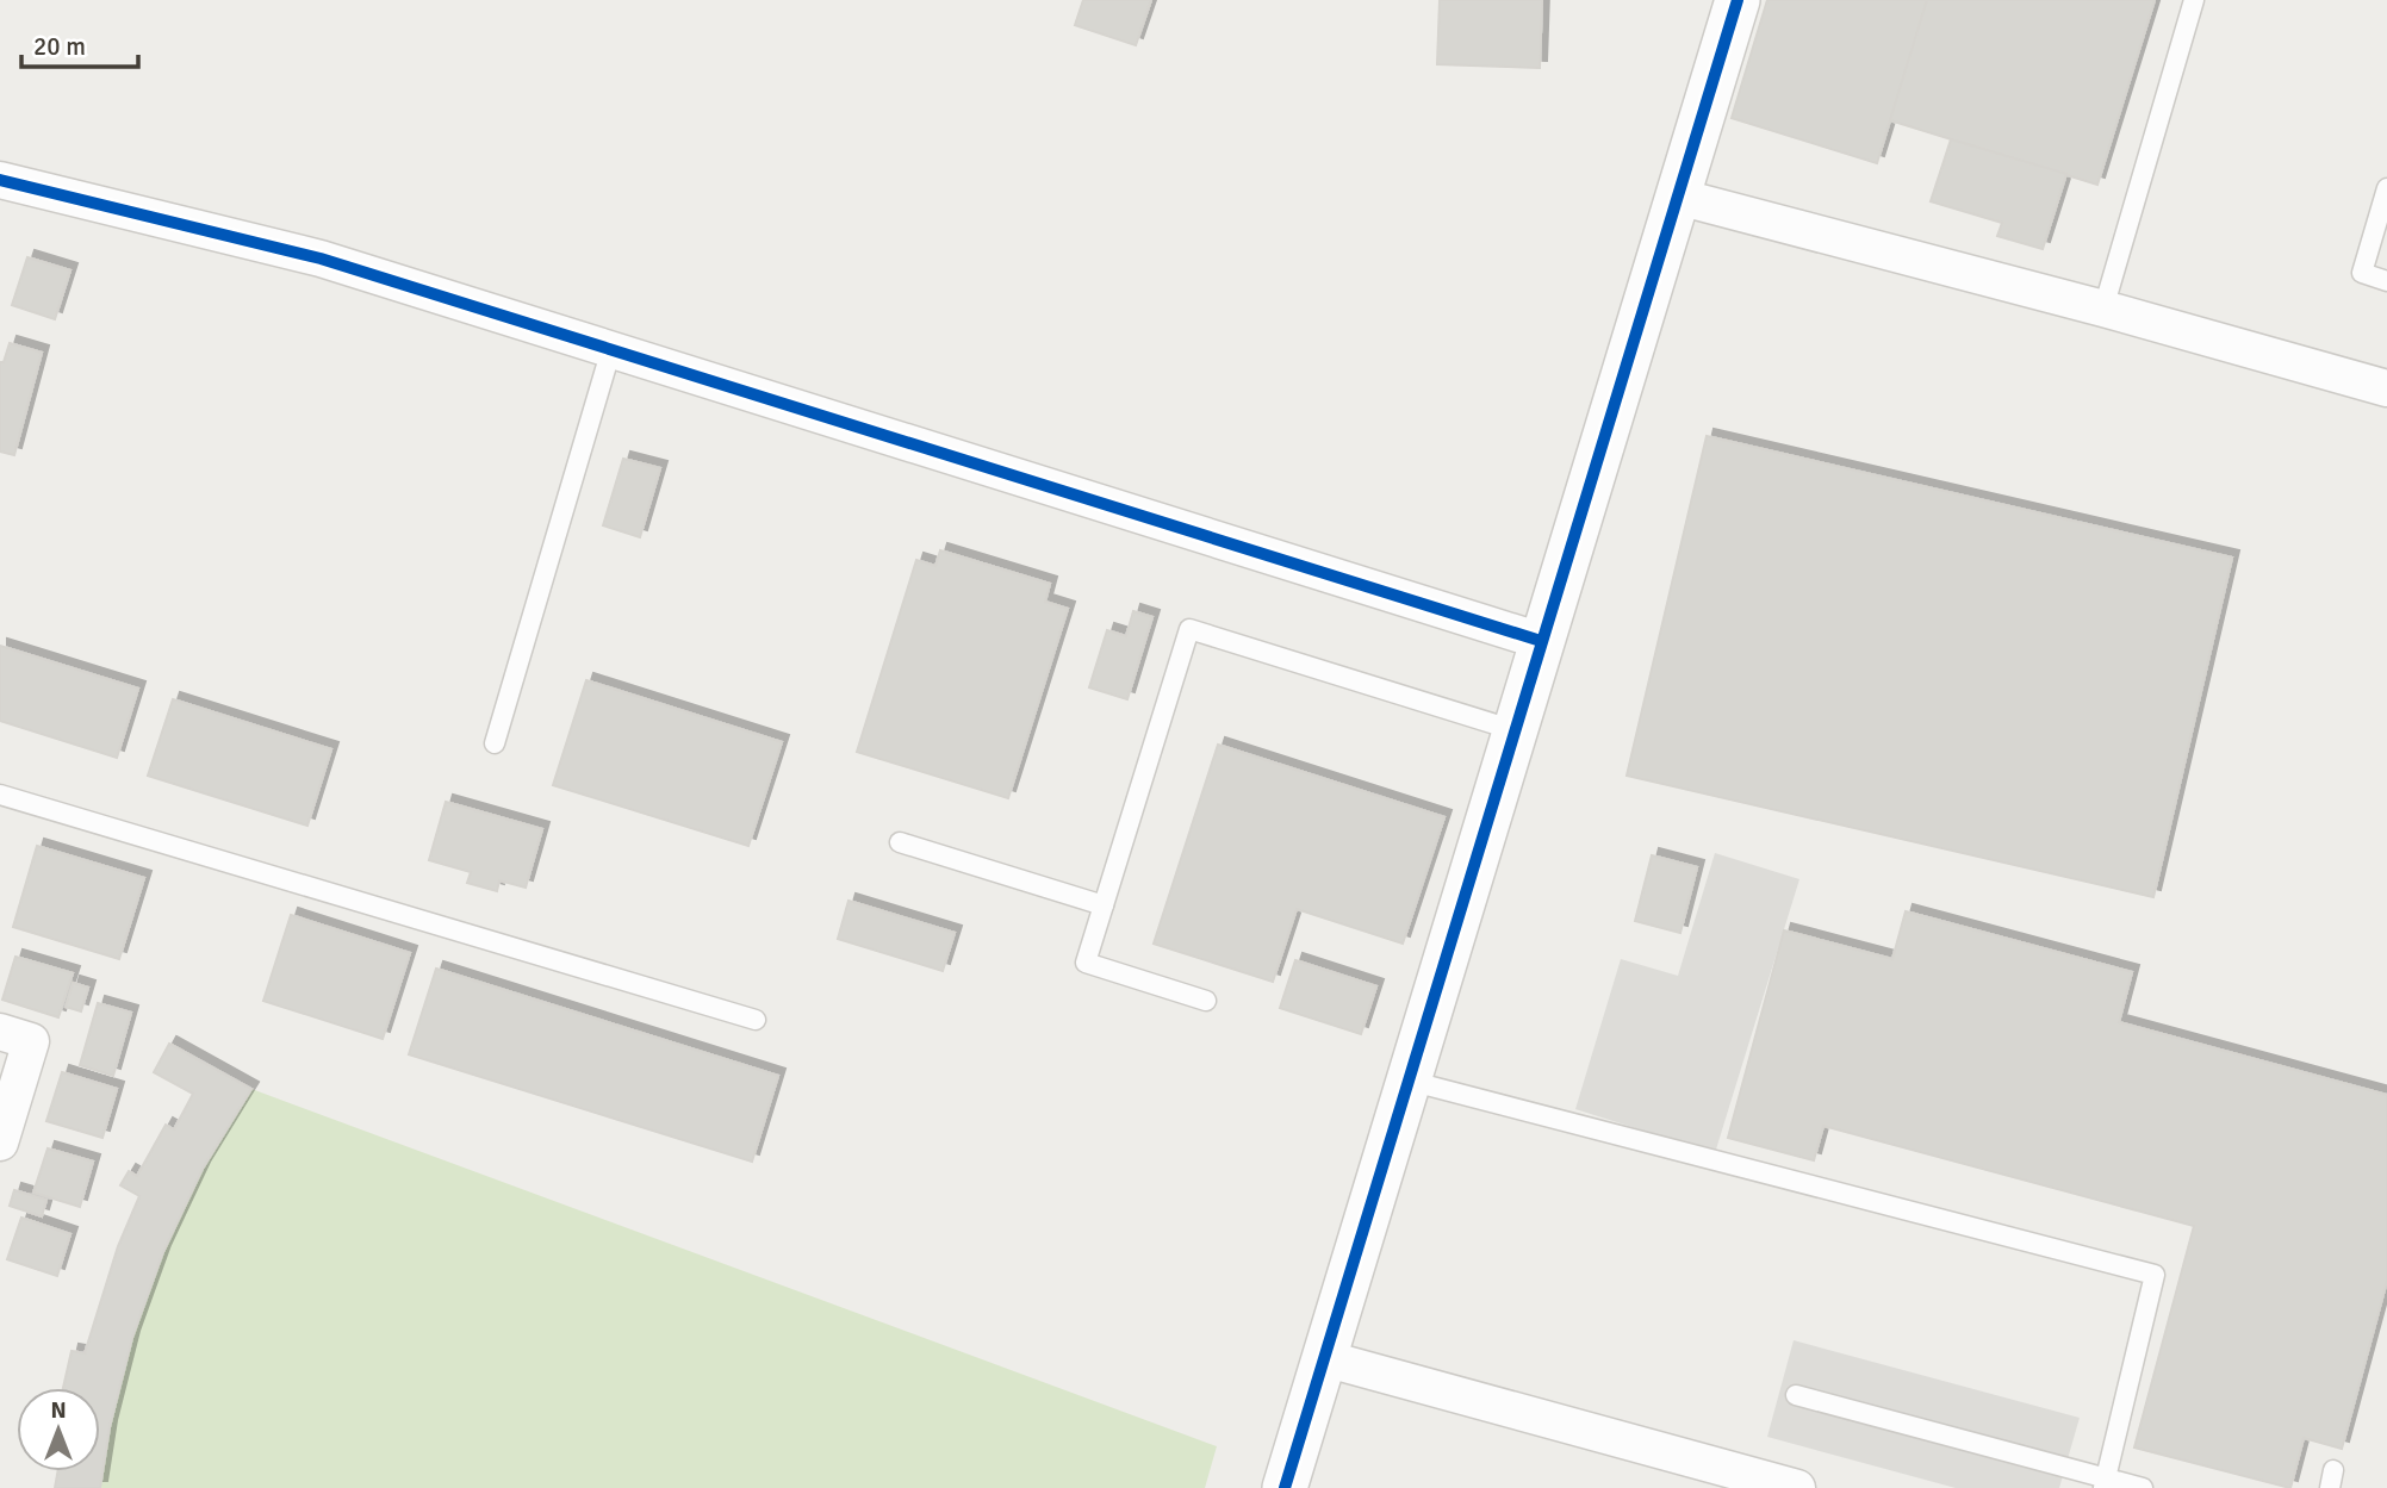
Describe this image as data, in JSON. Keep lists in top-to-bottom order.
{
  "scale_bar": "20 m",
  "north": "top"
}
